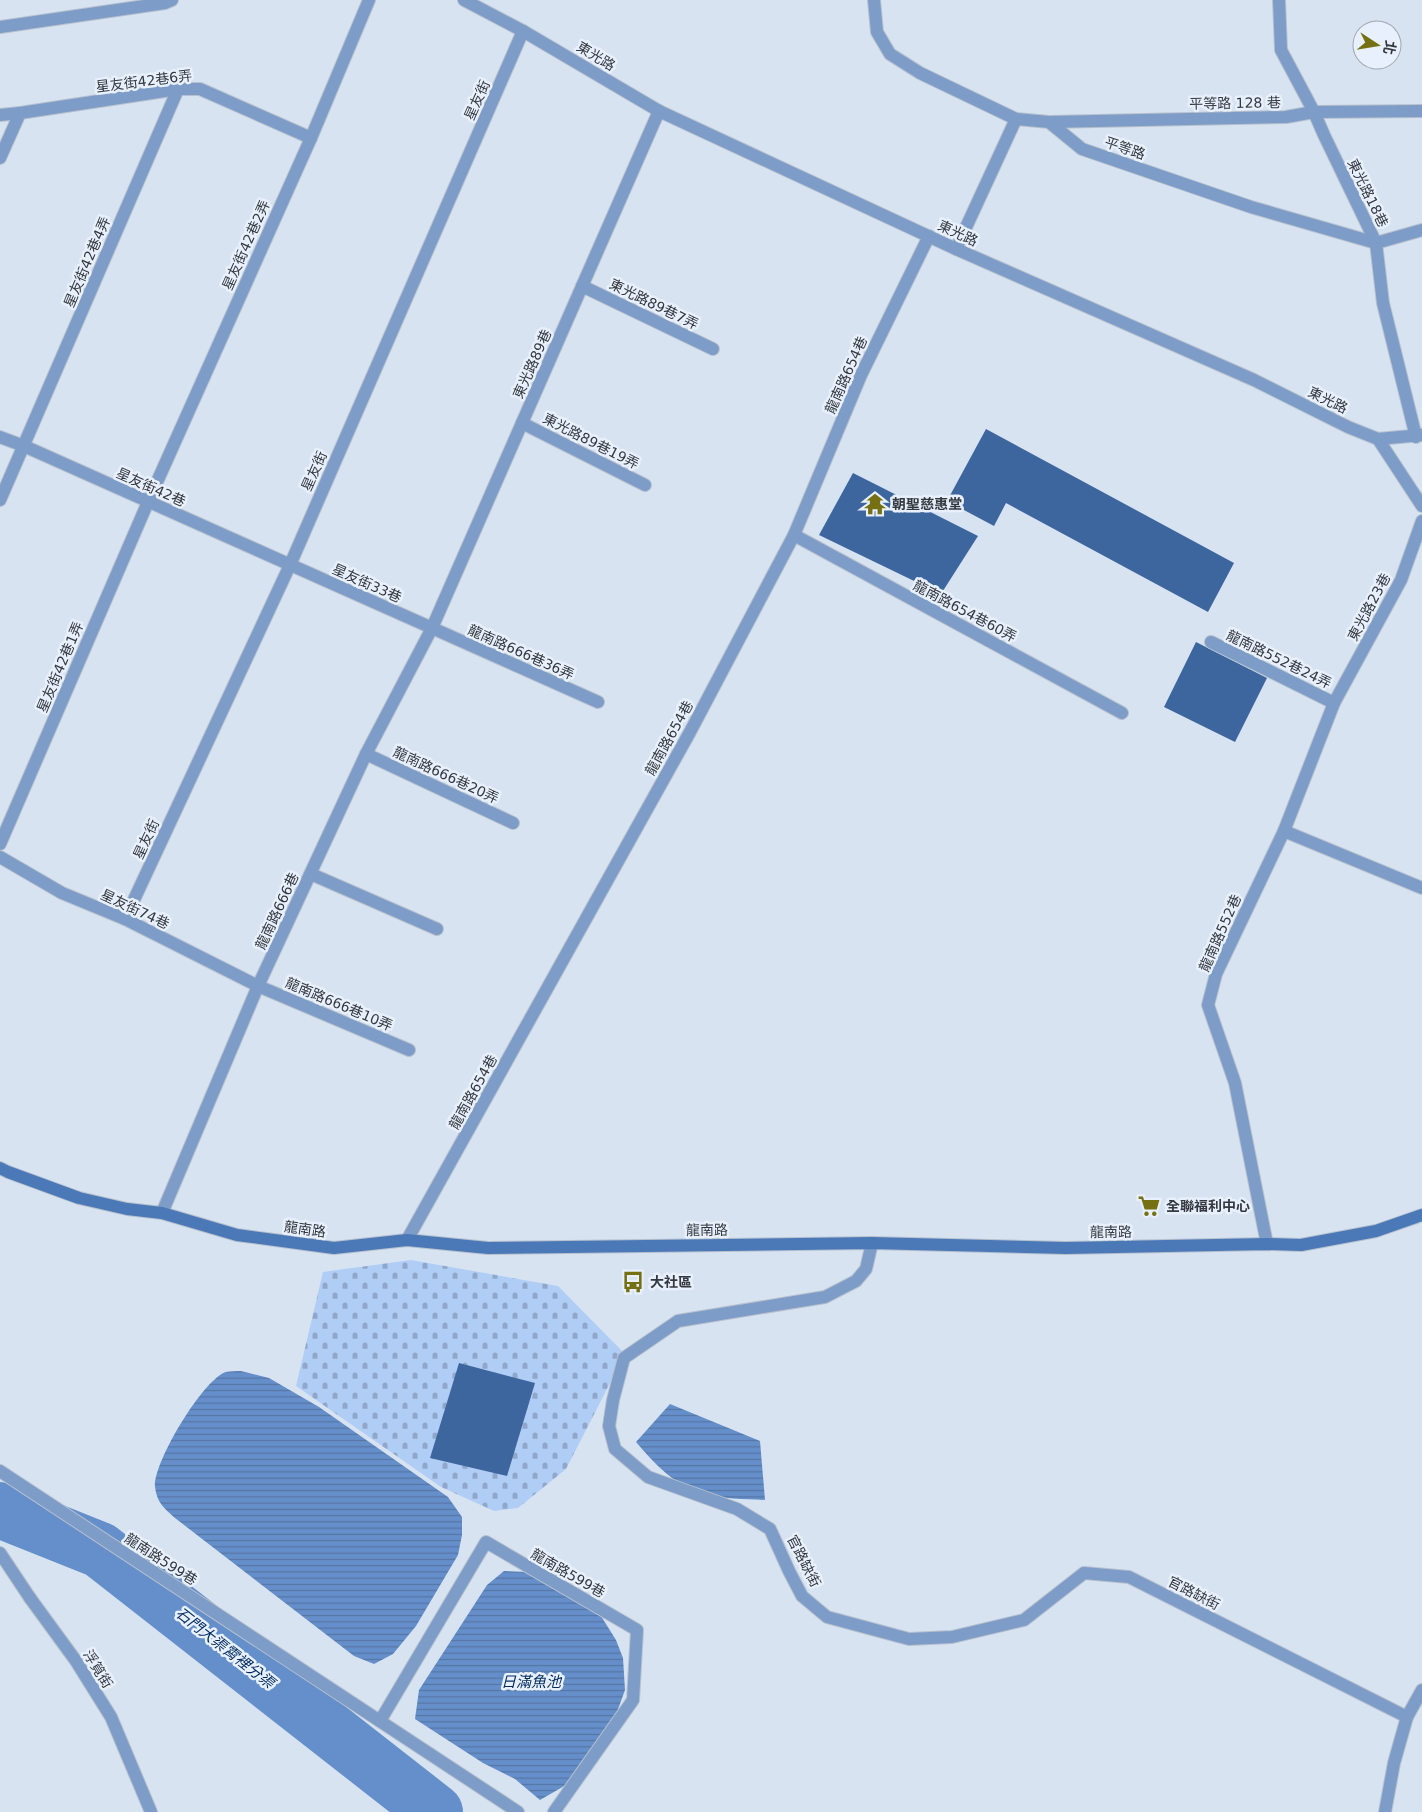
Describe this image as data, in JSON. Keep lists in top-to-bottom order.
{
  "streets": {
    "main road": ["龍南路"],
    "street": [
      "東光路",
      "星友街42巷6弄",
      "星友街",
      "平等路 128 巷",
      "平等路",
      "東光路18巷",
      "星友街42巷2弄",
      "星友街42巷4弄",
      "東光路89巷7弄",
      "東光路89巷",
      "龍南路654巷",
      "東光路89巷19弄",
      "星友街42巷",
      "星友街33巷",
      "東光路23巷",
      "龍南路654巷60弄",
      "龍南路666巷36弄",
      "龍南路552巷24弄",
      "星友街42巷1弄",
      "龍南路666巷20弄",
      "星友街74巷",
      "龍南路666巷",
      "龍南路552巷",
      "龍南路666巷10弄",
      "龍南路599巷",
      "官路缺街",
      "浮筧街"
    ]
  },
  "crossings": [
    ["東光路", "星友街"],
    ["東光路", "東光路89巷"],
    ["東光路", "龍南路654巷"],
    ["星友街42巷6弄", "星友街42巷2弄"],
    ["星友街42巷6弄", "星友街42巷4弄"],
    ["星友街", "星友街42巷"],
    ["星友街", "星友街33巷"],
    ["星友街", "星友街74巷"],
    ["平等路 128 巷", "平等路"],
    ["平等路 128 巷", "東光路18巷"],
    ["平等路", "東光路18巷"],
    ["星友街42巷2弄", "星友街42巷"],
    ["星友街42巷2弄", "星友街42巷1弄"],
    ["星友街42巷4弄", "星友街42巷"],
    ["東光路89巷7弄", "東光路89巷"],
    ["東光路89巷", "東光路89巷19弄"],
    ["東光路89巷", "星友街33巷"],
    ["東光路89巷", "龍南路666巷36弄"],
    ["東光路89巷", "龍南路666巷"],
    ["龍南路654巷", "龍南路654巷60弄"],
    ["龍南路654巷", "龍南路"],
    ["星友街42巷", "星友街33巷"],
    ["星友街42巷", "星友街42巷1弄"],
    ["星友街33巷", "龍南路666巷36弄"],
    ["星友街33巷", "龍南路666巷"],
    ["東光路23巷", "龍南路552巷24弄"],
    ["東光路23巷", "龍南路552巷"],
    ["龍南路666巷36弄", "龍南路666巷"],
    ["龍南路552巷24弄", "龍南路552巷"],
    ["龍南路666巷20弄", "龍南路666巷"],
    ["星友街74巷", "龍南路666巷"],
    ["星友街74巷", "龍南路666巷10弄"],
    ["龍南路666巷", "龍南路666巷10弄"],
    ["龍南路666巷", "龍南路"],
    ["龍南路552巷", "龍南路"],
    ["龍南路", "官路缺街"]
  ],
  "water": ["石門大渠霄裡分渠", "日滿魚池"],
  "places": {
    "temple": ["朝聖慈惠堂"],
    "supermarket": ["全聯福利中心"],
    "bus stop": ["大社區"]
  },
  "north": "right"
}
